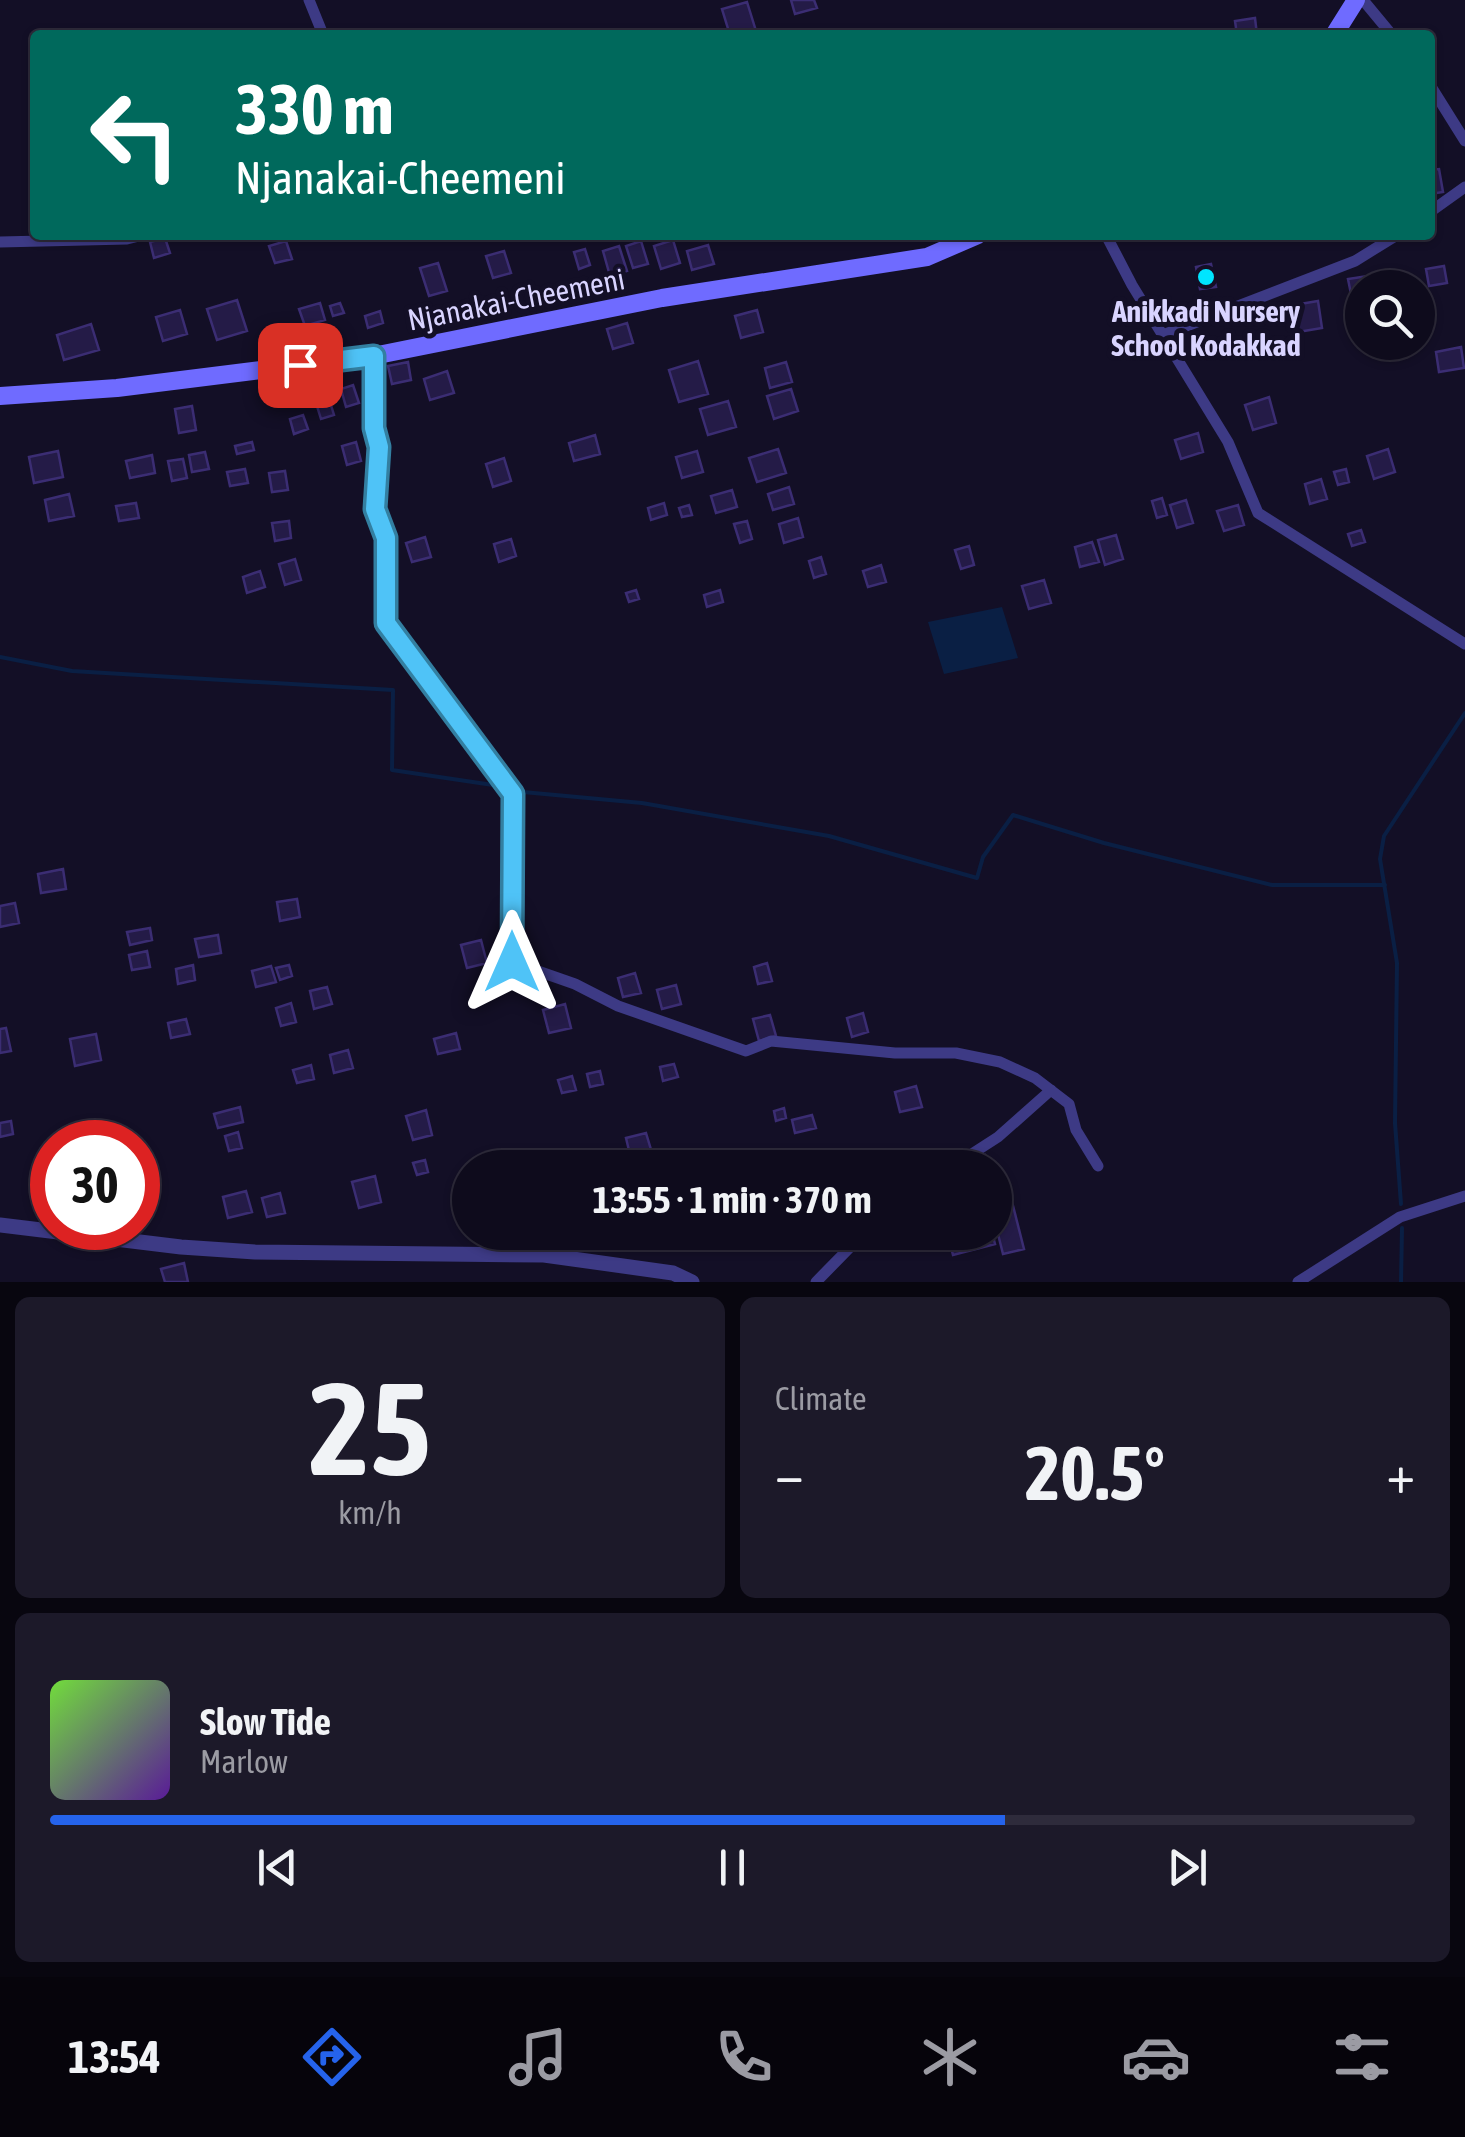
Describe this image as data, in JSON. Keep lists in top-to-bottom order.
{
  "streets": {
    "main road": ["Njanakai-Cheemeni"]
  },
  "places": ["Anikkadi Nursery School Kodakkad"],
  "page": {
    "turn": ["330 m", "Njanakai-Cheemeni"],
    "limit": "30",
    "trip": "13:55 · 1 min · 370 m",
    "tile": [
      ["25", "km/h"],
      "Climate"
    ],
    "heat": ["−", "20.5°", "+"],
    "song": ["Slow Tide", "Marlow"],
    "tabs": "13:54"
  }
}
